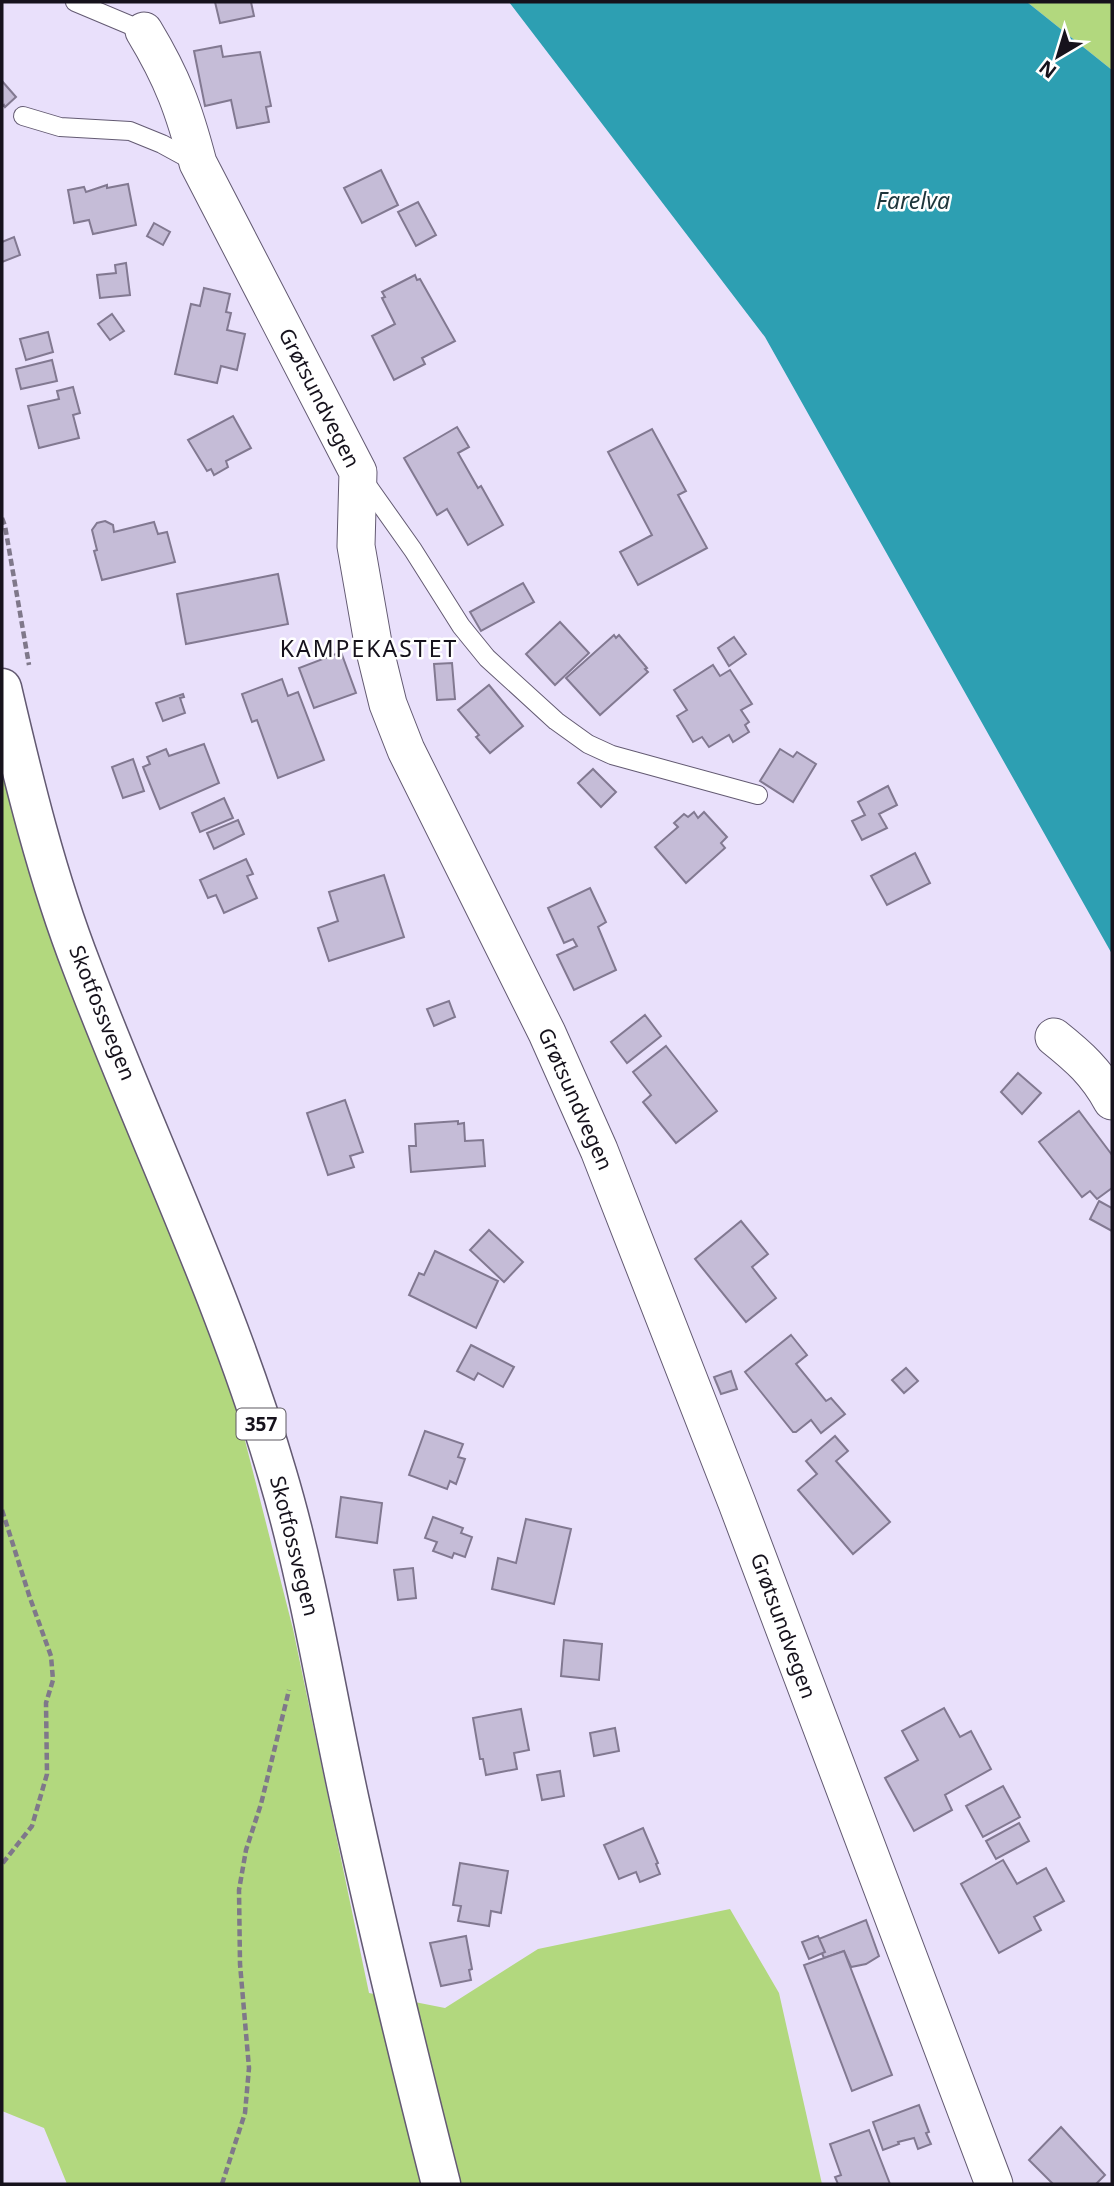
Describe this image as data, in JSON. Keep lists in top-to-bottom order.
{
  "streets": {
    "main road": ["Skotfossvegen", "357"],
    "street": ["Grøtsundvegen"]
  },
  "districts": ["KAMPEKASTET"],
  "water": ["Farelva"],
  "north": "bottom left"
}
